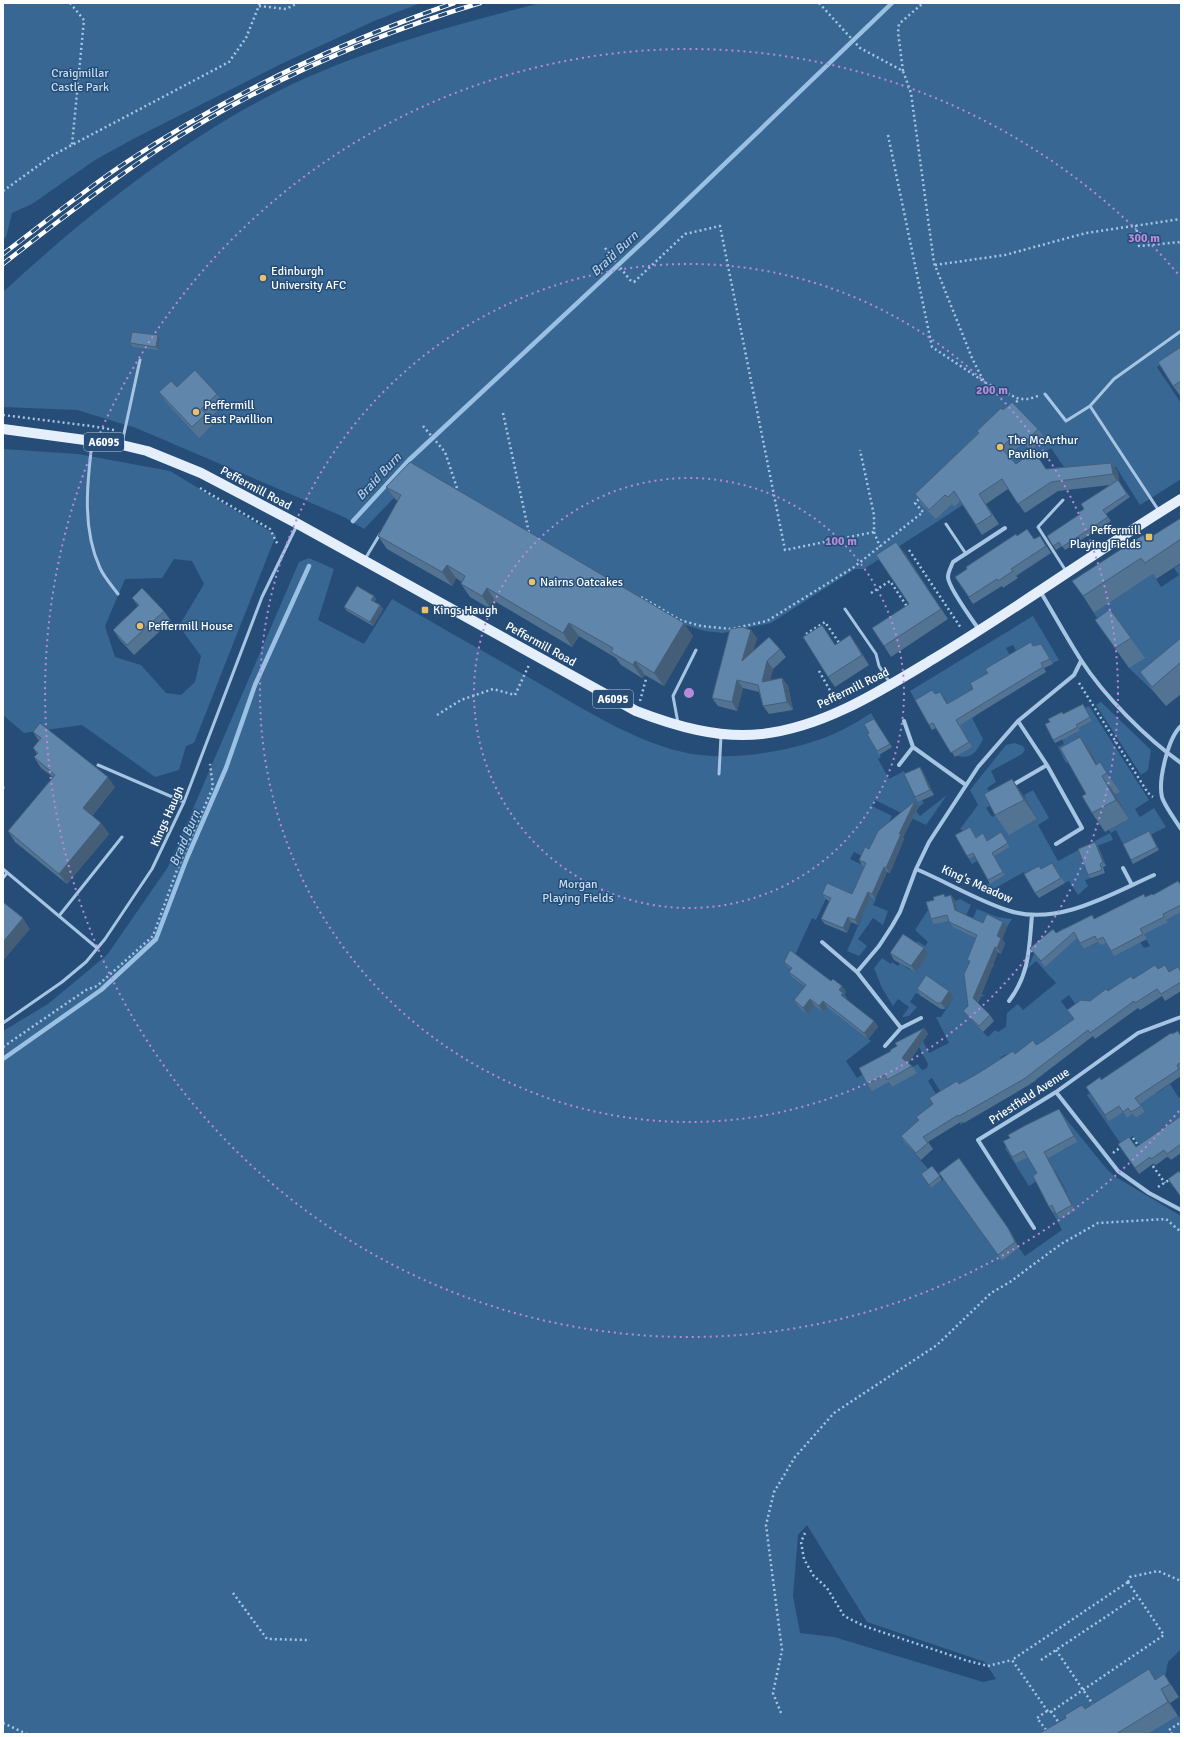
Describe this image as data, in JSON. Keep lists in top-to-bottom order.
{
  "streets": {
    "main road": ["A6095", "Peffermill Road"],
    "street": ["King's Meadow", "Priestfield Avenue"],
    "lane": ["Kings Haugh"]
  },
  "crossings": [
    ["Peffermill Road", "Kings Haugh"]
  ],
  "water": ["Braid Burn"],
  "parks": ["Craigmillar Castle Park", "Morgan Playing Fields"],
  "places": {
    "other": [
      "Edinburgh University AFC",
      "Peffermill East Pavillion",
      "The McArthur Pavilion",
      "Nairns Oatcakes",
      "Peffermill House"
    ],
    "transit": ["Peffermill Playing Fields", "Kings Haugh"]
  },
  "rings": ["300 m", "200 m", "100 m"]
}
